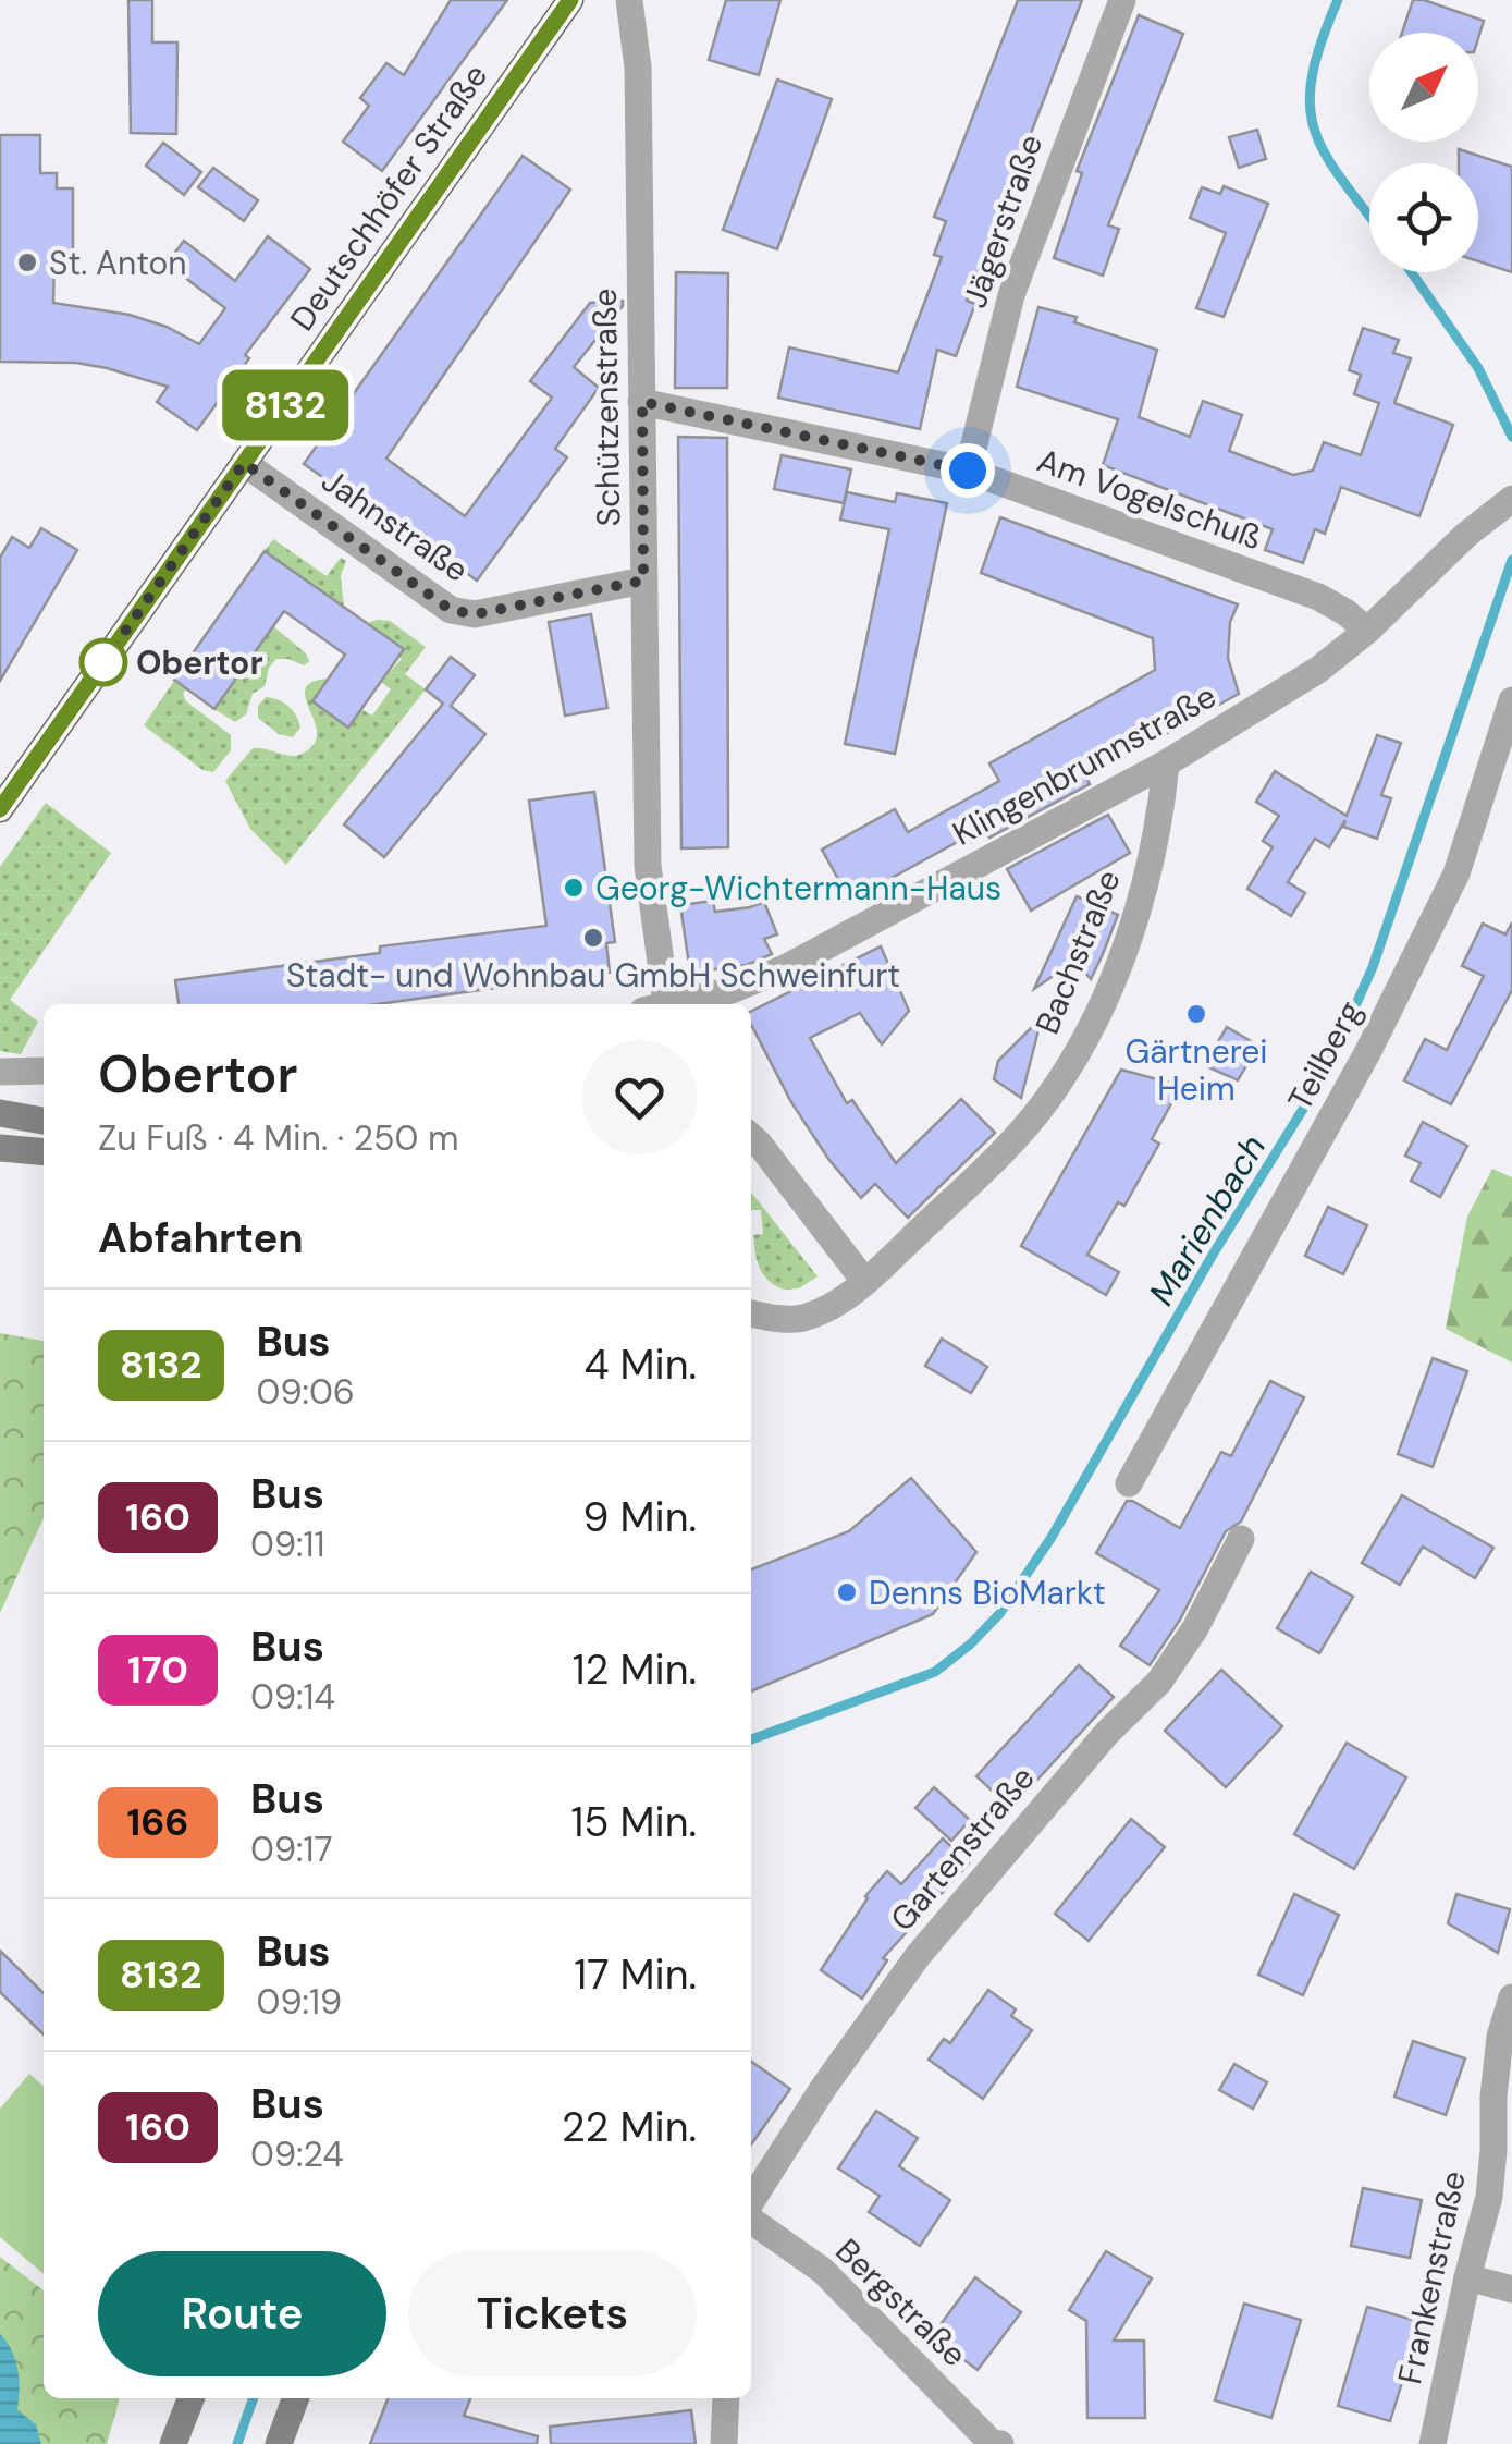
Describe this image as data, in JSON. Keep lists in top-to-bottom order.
{
  "streets": {
    "main road": ["Deutschhöfer Straße"],
    "street": [
      "Jägerstraße",
      "Schützenstraße",
      "Am Vogelschuß",
      "Jahnstraße",
      "Klingenbrunnstraße",
      "Bachstraße",
      "Teilberg",
      "Gartenstraße",
      "Frankenstraße",
      "Bergstraße"
    ]
  },
  "crossings": [
    ["Deutschhöfer Straße", "Jahnstraße"],
    ["Jägerstraße", "Am Vogelschuß"],
    ["Schützenstraße", "Am Vogelschuß"],
    ["Schützenstraße", "Jahnstraße"],
    ["Am Vogelschuß", "Klingenbrunnstraße"],
    ["Klingenbrunnstraße", "Bachstraße"]
  ],
  "water": ["Marienbach"],
  "places": [
    "St. Anton",
    "Obertor",
    "Georg-Wichtermann-Haus",
    "Stadt- und Wohnbau GmbH Schweinfurt",
    "Gärtnerei Heim",
    "Denns BioMarkt"
  ],
  "lines": ["bus line 8132"],
  "north": "top right",
  "page": {
    "on_map": "8132",
    "heading": [
      ["Obertor", "Zu Fuß · 4 Min. · 250 m"],
      "Abfahrten"
    ],
    "list": [
      {
        "mark": "8132",
        "name": "Bus",
        "note": "09:06",
        "value": "4 Min."
      },
      {
        "mark": "160",
        "name": "Bus",
        "note": "09:11",
        "value": "9 Min."
      },
      {
        "mark": "170",
        "name": "Bus",
        "note": "09:14",
        "value": "12 Min."
      },
      {
        "mark": "166",
        "name": "Bus",
        "note": "09:17",
        "value": "15 Min."
      },
      {
        "mark": "8132",
        "name": "Bus",
        "note": "09:19",
        "value": "17 Min."
      },
      {
        "mark": "160",
        "name": "Bus",
        "note": "09:24",
        "value": "22 Min."
      }
    ],
    "buttons": ["Route", "Tickets"]
  }
}
